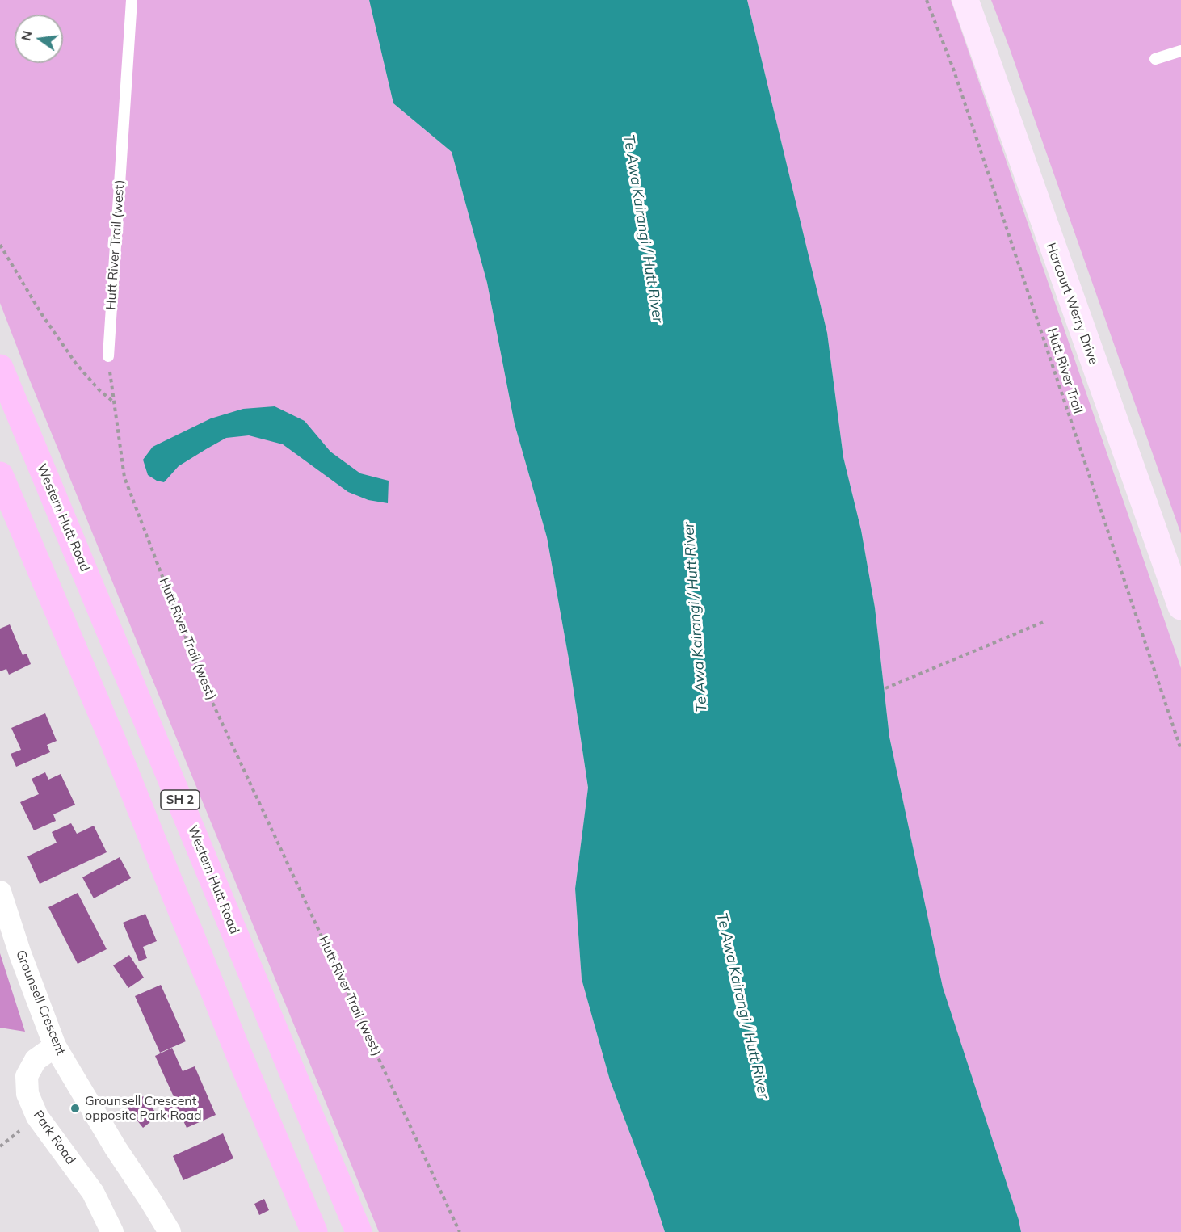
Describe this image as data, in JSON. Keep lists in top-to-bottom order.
{
  "streets": {
    "highway": ["Western Hutt Road", "SH 2"],
    "main road": ["Harcourt Werry Drive"],
    "street": ["Grounsell Crescent", "Park Road"],
    "lane": ["Hutt River Trail (west)"],
    "path": ["Hutt River Trail"]
  },
  "crossings": [
    ["Grounsell Crescent", "Park Road"]
  ],
  "water": ["Te Awa Kairangi / Hutt River"],
  "places": ["Grounsell Crescent opposite Park Road"],
  "north": "left"
}
